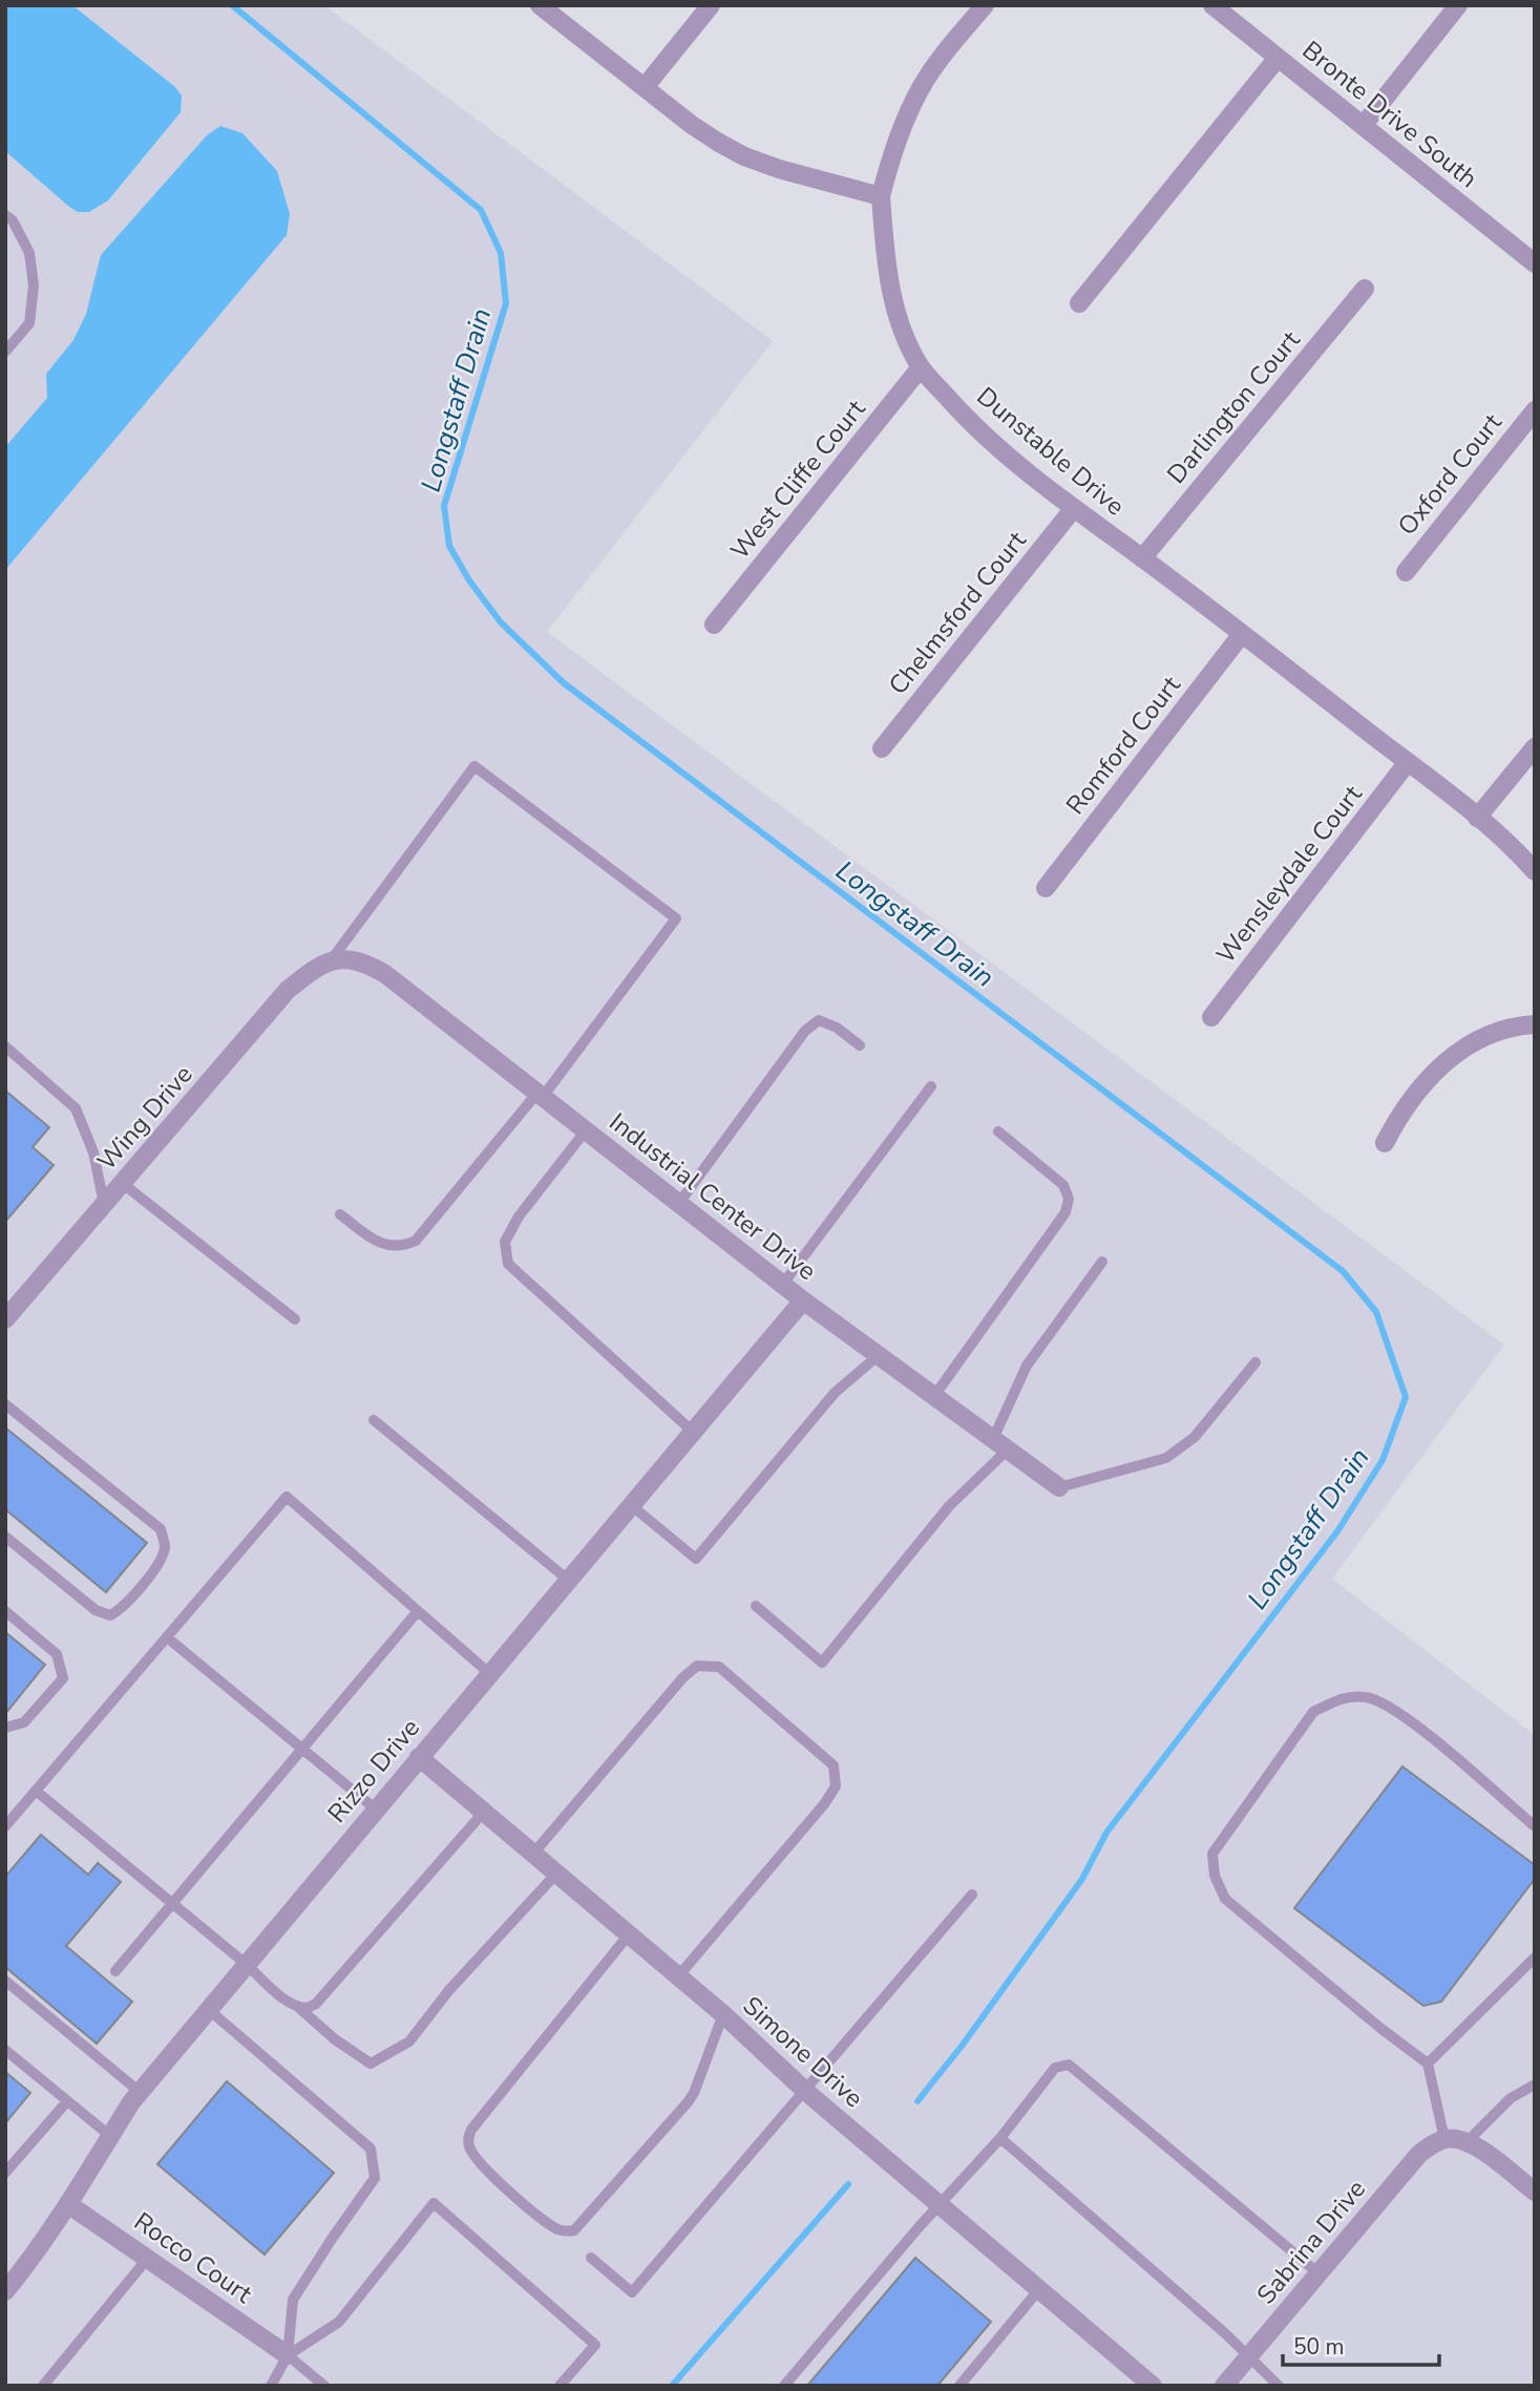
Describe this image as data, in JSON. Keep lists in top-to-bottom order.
{
  "streets": {
    "street": [
      "Bronte Drive South",
      "Darlington Court",
      "Dunstable Drive",
      "Oxford Court",
      "West Cliffe Court",
      "Chelmsford Court",
      "Romford Court",
      "Wensleydale Court",
      "Wing Drive",
      "Industrial Center Drive",
      "Rizzo Drive",
      "Simone Drive",
      "Sabrina Drive",
      "Rocco Court"
    ]
  },
  "crossings": [
    ["Darlington Court", "Dunstable Drive"],
    ["Dunstable Drive", "West Cliffe Court"],
    ["Dunstable Drive", "Chelmsford Court"],
    ["Dunstable Drive", "Romford Court"],
    ["Dunstable Drive", "Wensleydale Court"],
    ["Wing Drive", "Industrial Center Drive"],
    ["Industrial Center Drive", "Rizzo Drive"],
    ["Rizzo Drive", "Simone Drive"],
    ["Rizzo Drive", "Rocco Court"]
  ],
  "water": ["Longstaff Drain"],
  "scale_bar": "50 m"
}
